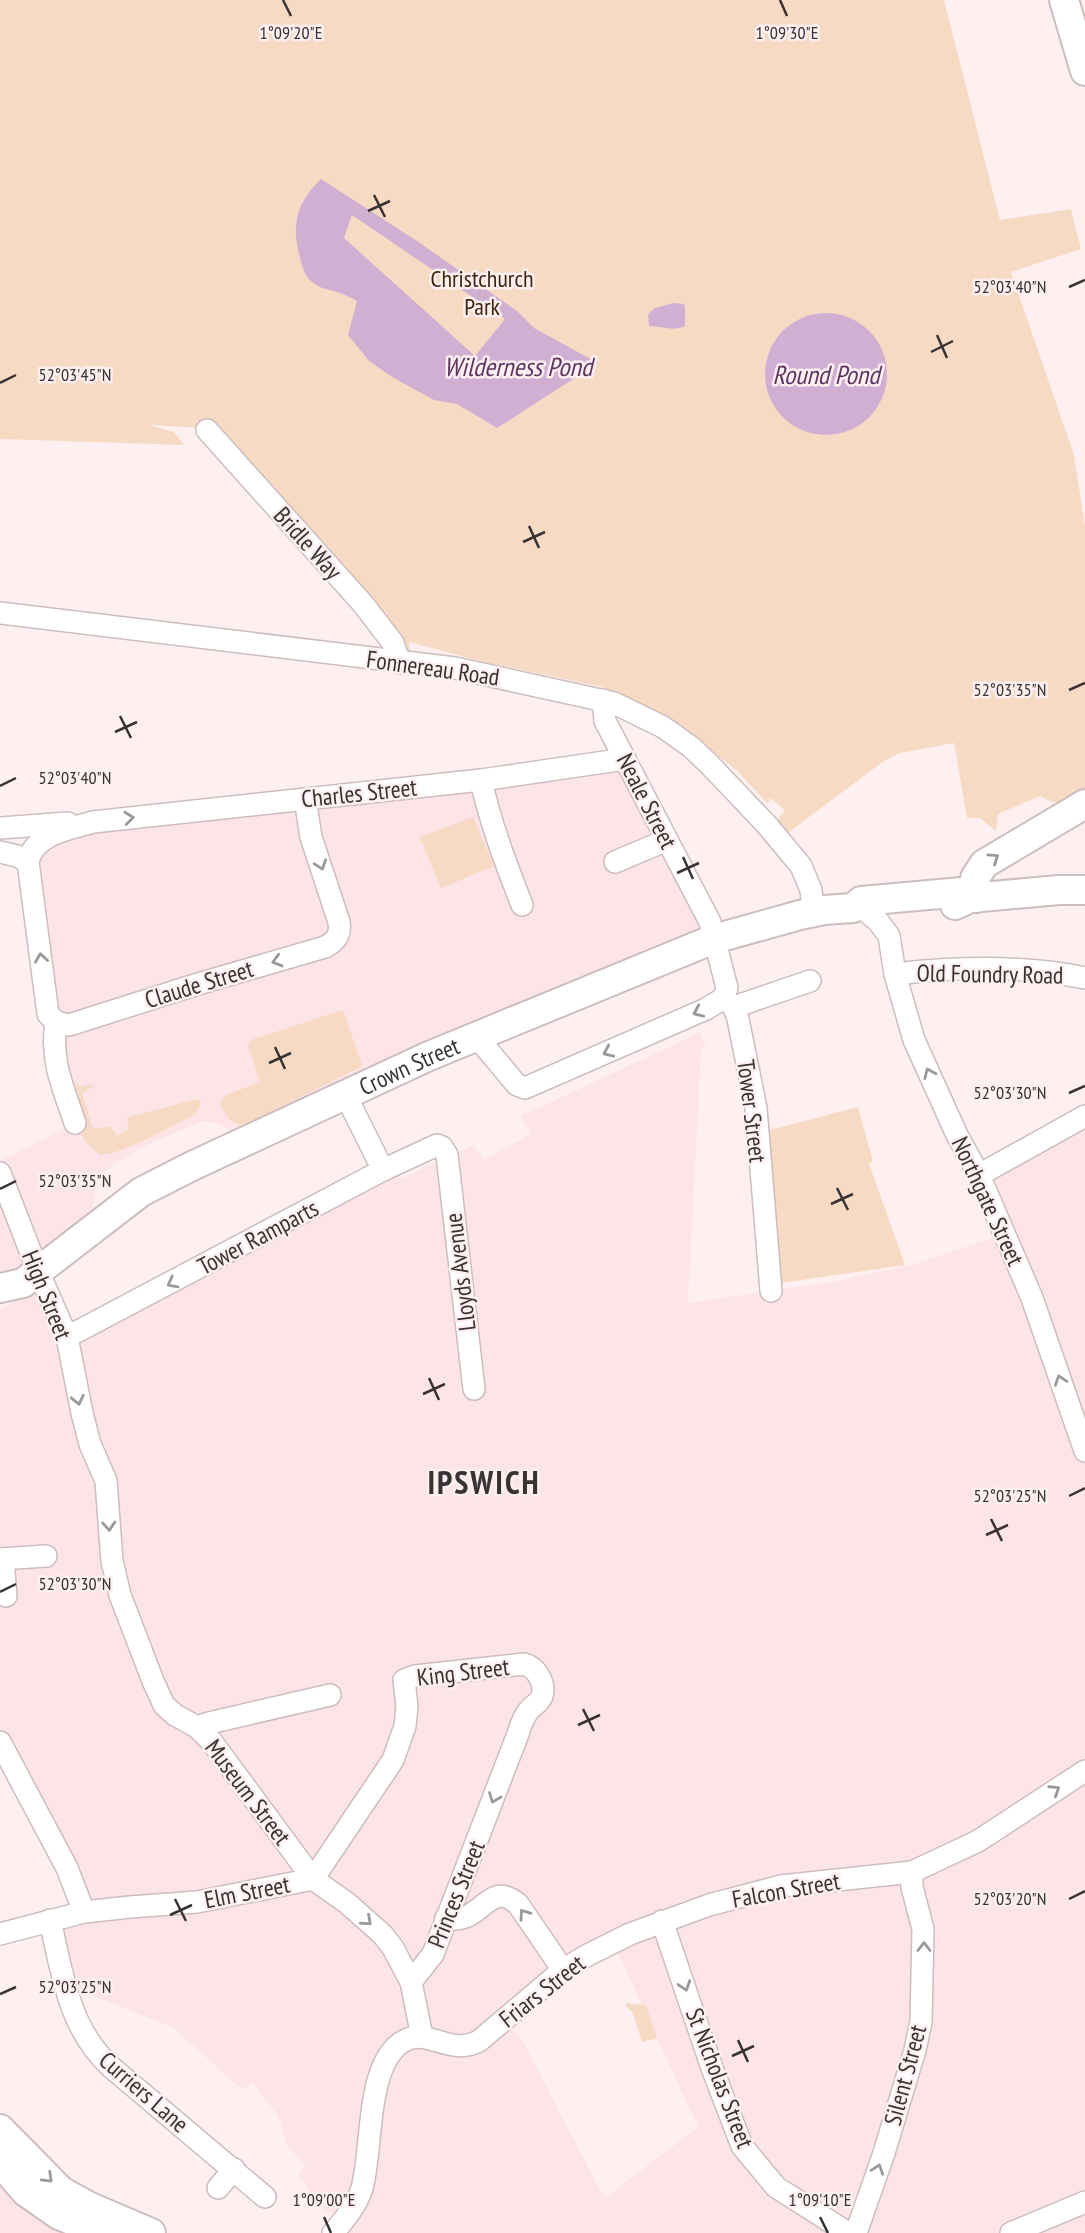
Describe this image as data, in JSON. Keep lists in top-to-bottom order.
{
  "streets": {
    "main road": ["Crown Street"],
    "street": [
      "Bridle Way",
      "Fonnereau Road",
      "Charles Street",
      "Neale Street",
      "Old Foundry Road",
      "Claude Street",
      "Tower Street",
      "Northgate Street",
      "Tower Ramparts",
      "Lloyds Avenue",
      "High Street",
      "King Street",
      "Museum Street",
      "Falcon Street",
      "Elm Street",
      "Princes Street",
      "Friars Street",
      "Silent Street",
      "St Nicholas Street",
      "Curriers Lane"
    ]
  },
  "crossings": [
    ["Bridle Way", "Fonnereau Road"],
    ["Fonnereau Road", "Neale Street"],
    ["Fonnereau Road", "Crown Street"],
    ["Fonnereau Road", "Northgate Street"],
    ["Charles Street", "Neale Street"],
    ["Charles Street", "Claude Street"],
    ["Neale Street", "Crown Street"],
    ["Neale Street", "Tower Street"],
    ["Old Foundry Road", "Northgate Street"],
    ["Crown Street", "Tower Street"],
    ["Crown Street", "Northgate Street"],
    ["Crown Street", "High Street"],
    ["Tower Ramparts", "Lloyds Avenue"],
    ["Tower Ramparts", "High Street"],
    ["High Street", "Museum Street"],
    ["King Street", "Elm Street"],
    ["King Street", "Princes Street"],
    ["Museum Street", "Elm Street"],
    ["Museum Street", "Princes Street"],
    ["Falcon Street", "Friars Street"],
    ["Falcon Street", "Silent Street"],
    ["Falcon Street", "St Nicholas Street"],
    ["Elm Street", "Curriers Lane"],
    ["Friars Street", "St Nicholas Street"]
  ],
  "one_way": [
    "Northgate Street",
    "Tower Ramparts",
    "High Street",
    "Falcon Street",
    "Princes Street",
    "Silent Street",
    "St Nicholas Street"
  ],
  "districts": ["IPSWICH"],
  "water": ["Wilderness Pond", "Round Pond"],
  "parks": ["Christchurch Park"],
  "coordinates": [
    "1°09'20\"E",
    "1°09'30\"E",
    "52°03'40\"N",
    "52°03'45\"N",
    "52°03'35\"N",
    "52°03'30\"N",
    "52°03'25\"N",
    "52°03'20\"N",
    "1°09'00\"E",
    "1°09'10\"E"
  ]
}
